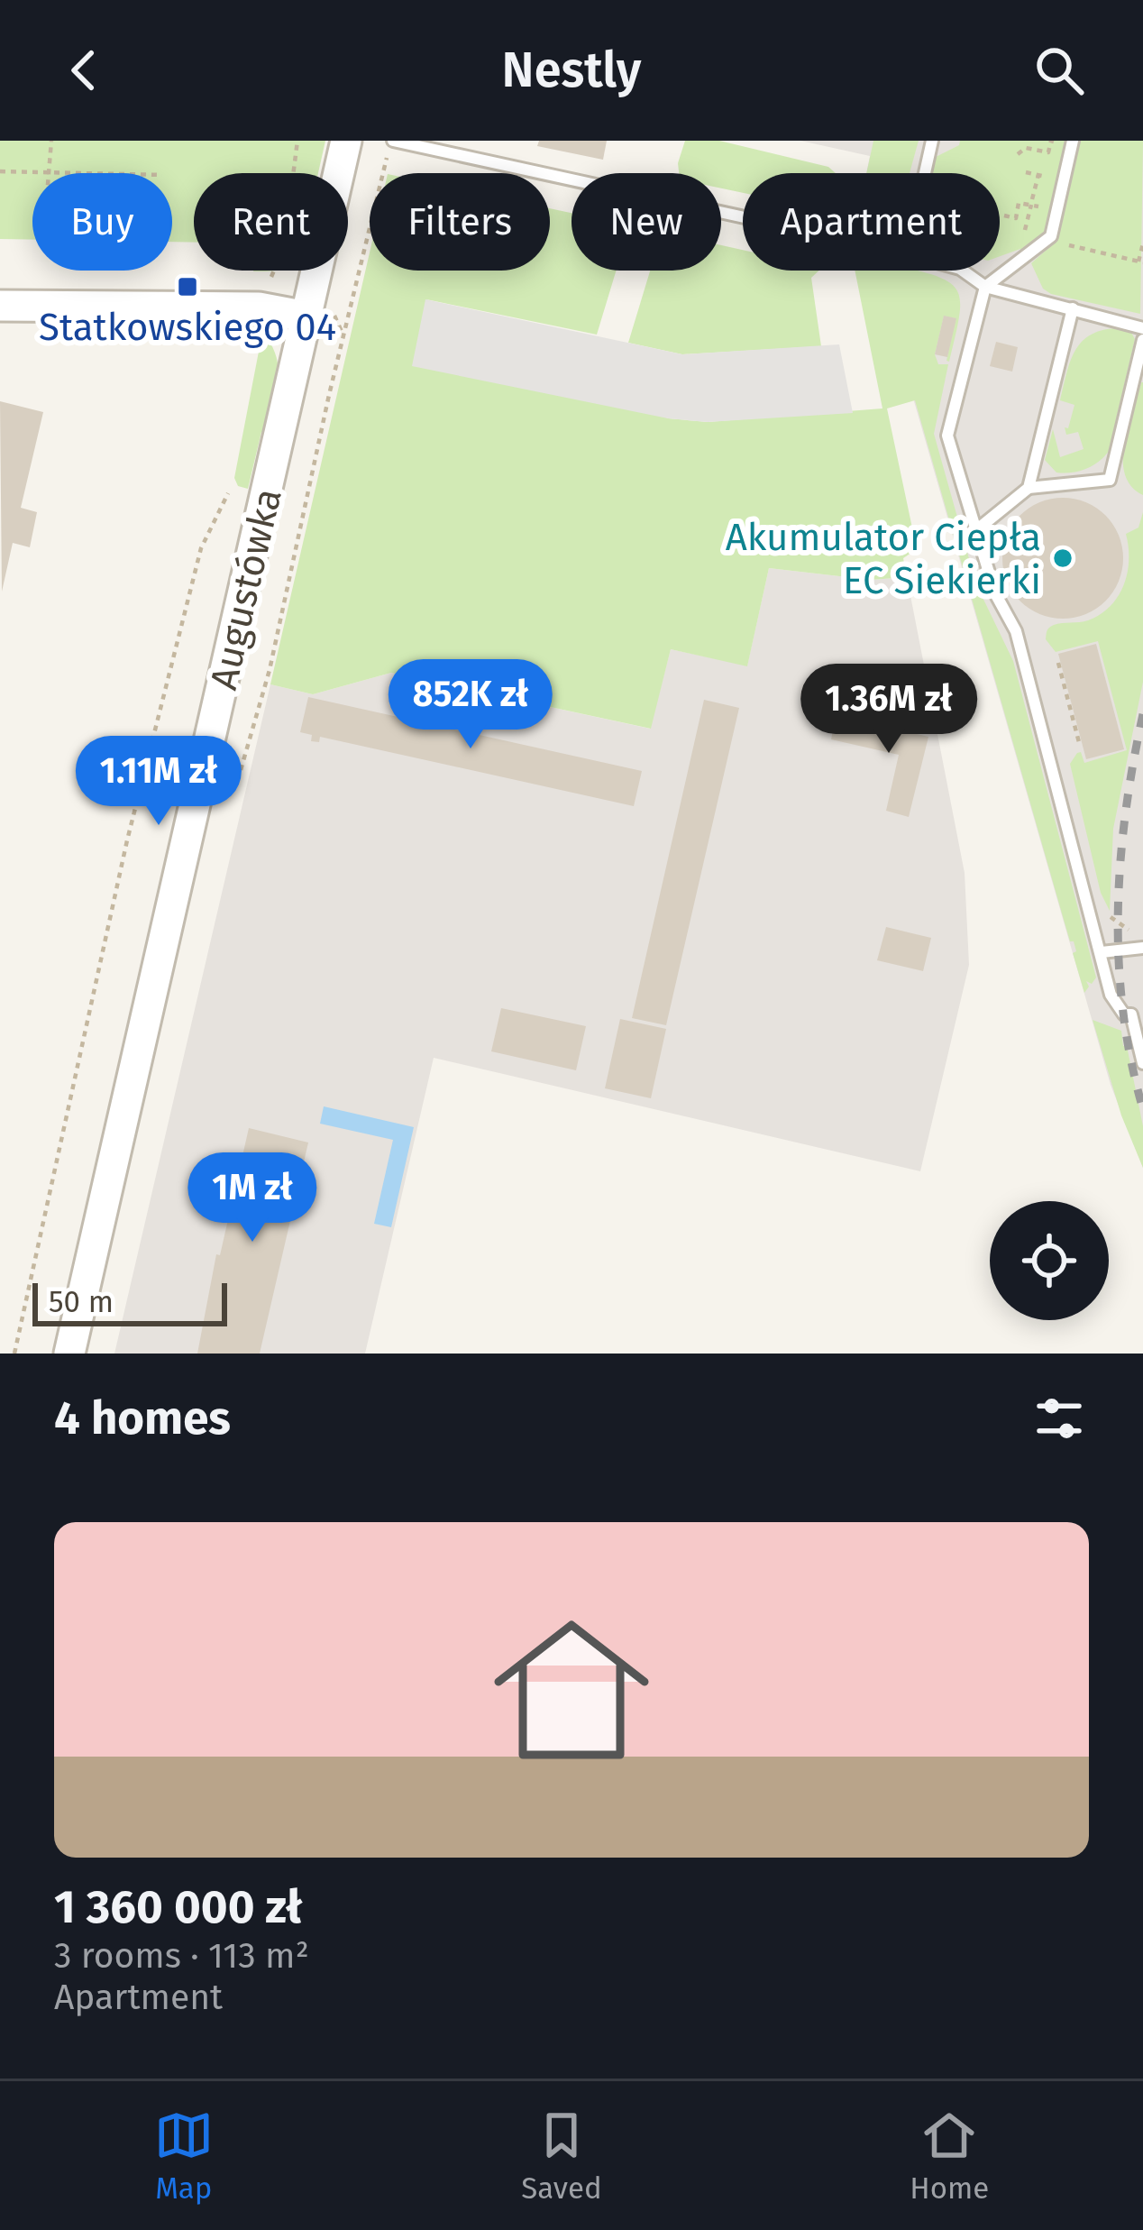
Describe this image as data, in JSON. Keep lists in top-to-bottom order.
{
  "streets": {
    "street": ["Augustówka"]
  },
  "places": {
    "transit": ["Statkowskiego 04"],
    "other": ["Akumulator Ciepła EC Siekierki"]
  },
  "scale_bar": "50 m",
  "page": {
    "header": "Nestly",
    "chip": [
      "Buy",
      "Rent",
      "Filters",
      "New",
      "Apartment"
    ],
    "price": [
      "852K zł",
      "1.36M zł",
      "1.11M zł",
      "1M zł"
    ],
    "scale": "50 m",
    "heading": "4 homes",
    "list": [
      {
        "name": "1 360 000 zł",
        "note": "3 rooms · 113 m² · Apartment"
      }
    ],
    "tabs": ["Map", "Saved", "Home"]
  }
}
